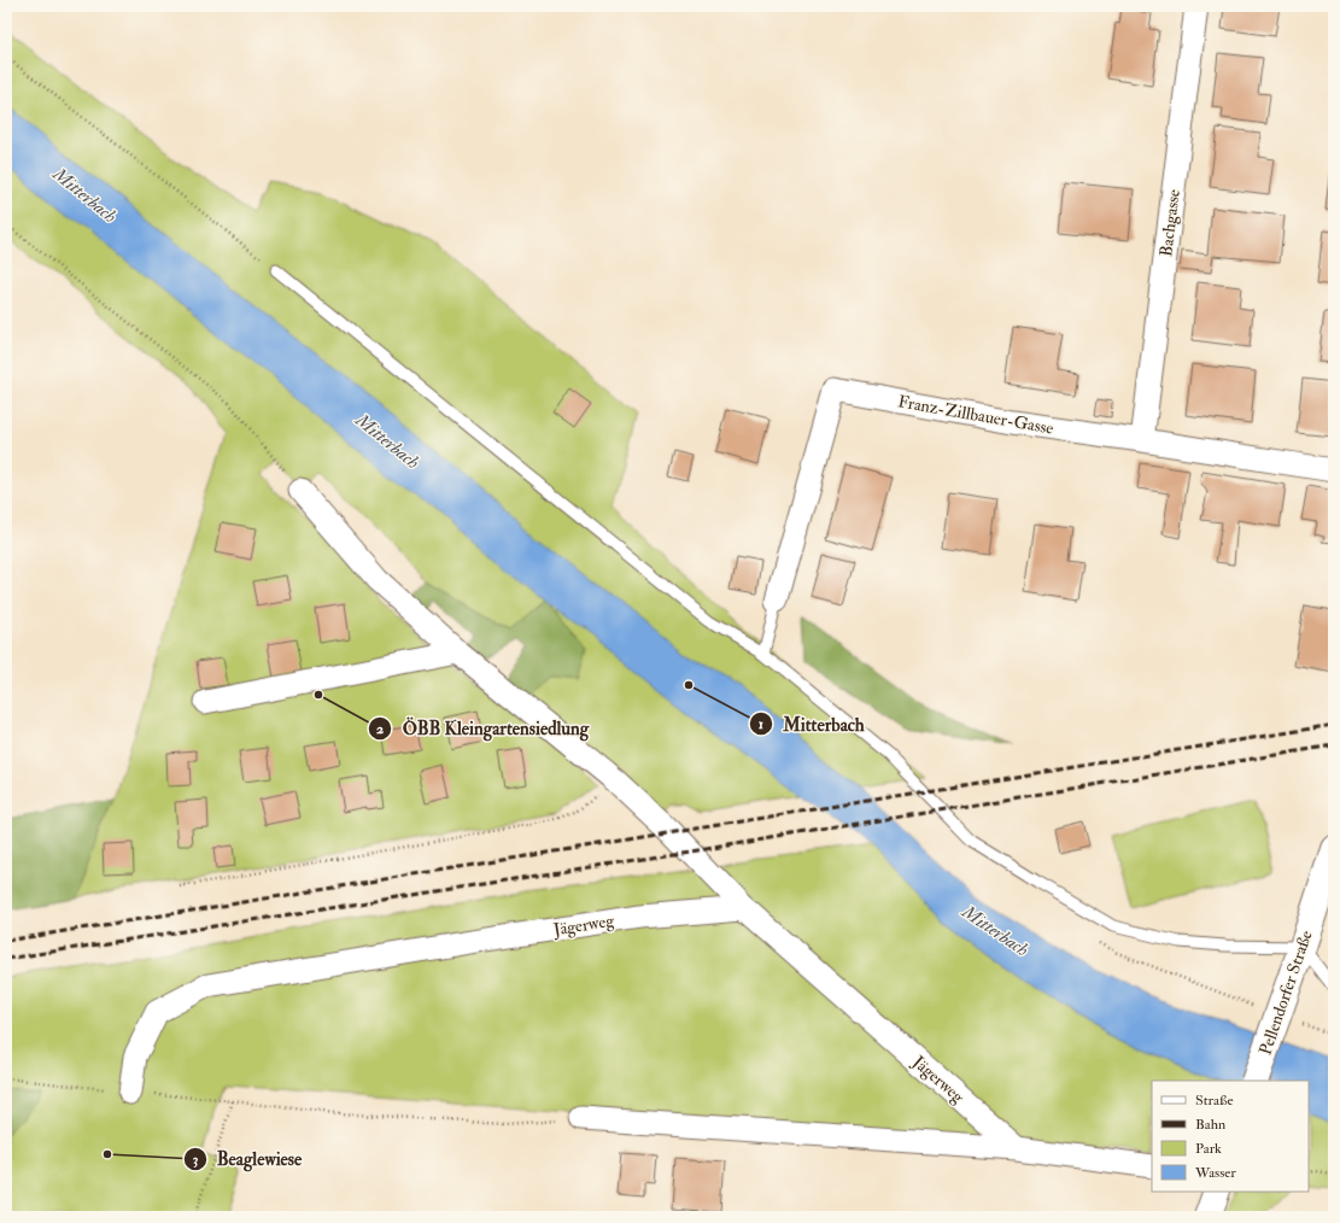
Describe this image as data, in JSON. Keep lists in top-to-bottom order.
{
  "streets": {
    "street": [
      "Bachgasse",
      "Franz-Zillbauer-Gasse",
      "Jägerweg",
      "Pellendorfer Straße"
    ]
  },
  "crossings": [
    ["Bachgasse", "Franz-Zillbauer-Gasse"]
  ],
  "water": ["Mitterbach"],
  "places": ["Mitterbach", "ÖBB Kleingartensiedlung", "Beaglewiese"],
  "legend": [
    "Straße",
    "Bahn",
    "Park",
    "Wasser"
  ]
}
